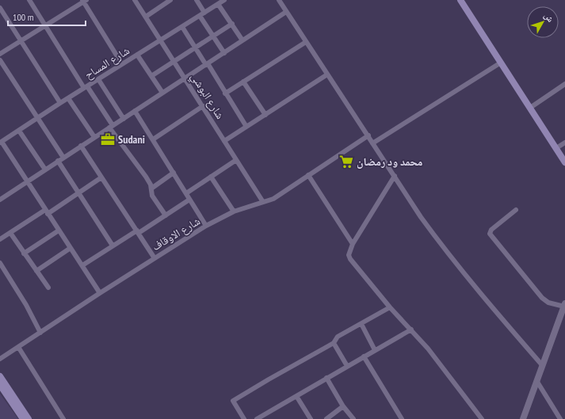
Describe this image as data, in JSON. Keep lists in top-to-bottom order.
{
  "streets": {
    "street": ["شارع المساح", "شارع البوشي", "شارع الاوقاف"]
  },
  "crossings": [
    ["شارع المساح", "شارع البوشي"],
    ["شارع البوشي", "شارع الاوقاف"]
  ],
  "places": {
    "office": ["Sudani"],
    "supermarket": ["محمد ود رمضان"]
  },
  "scale_bar": "100 m",
  "north": "top right"
}
